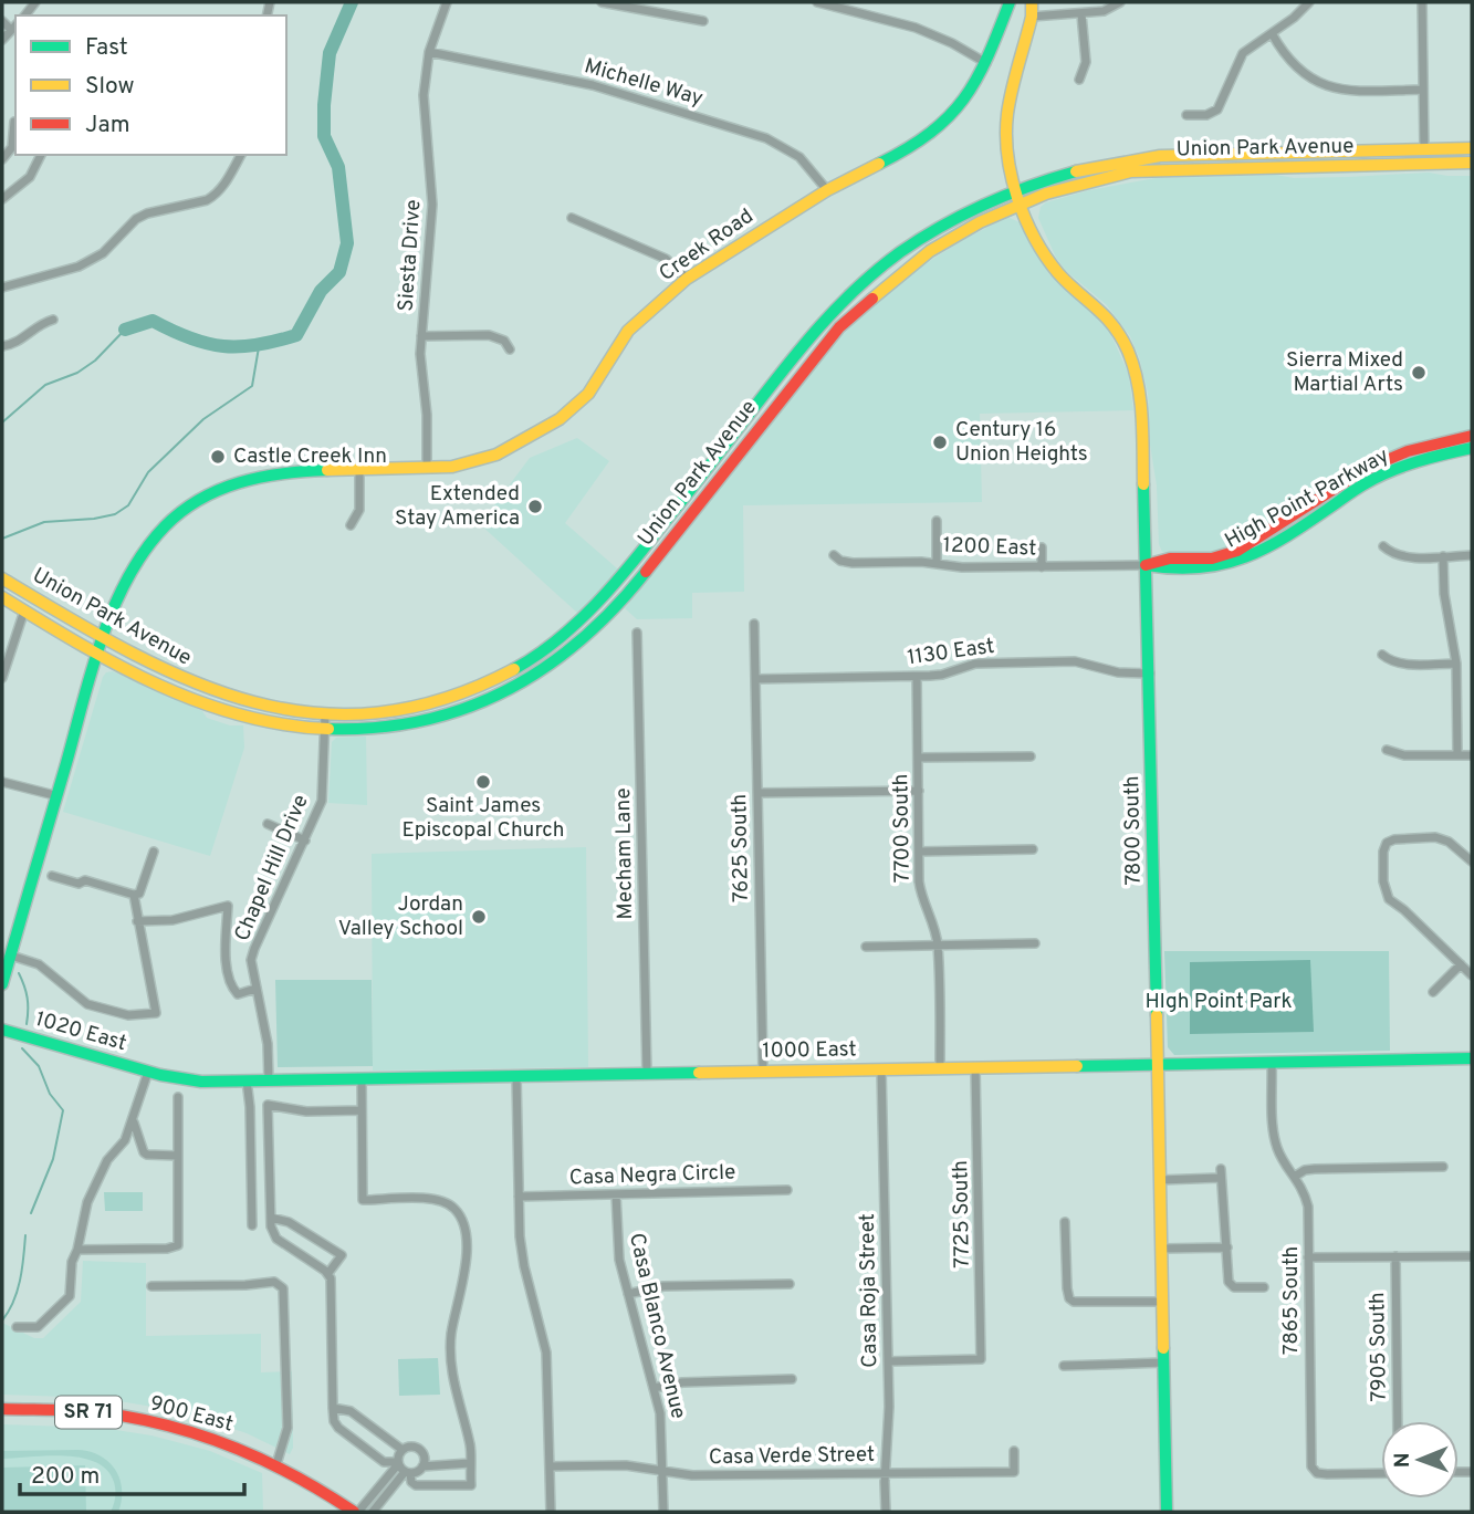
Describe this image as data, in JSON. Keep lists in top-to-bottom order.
{
  "streets": {
    "main road": [
      "Union Park Avenue",
      "Creek Road",
      "High Point Parkway",
      "7800 South",
      "1020 East",
      "1000 East",
      "SR 71",
      "900 East"
    ],
    "street": [
      "Michelle Way",
      "Siesta Drive",
      "1200 East",
      "1130 East",
      "7700 South",
      "7625 South",
      "Mecham Lane",
      "Chapel Hill Drive",
      "Casa Negra Circle",
      "7725 South",
      "Casa Roja Street",
      "7865 South",
      "Casa Blanco Avenue",
      "7905 South",
      "Casa Verde Street"
    ]
  },
  "crossings": [
    ["Michelle Way", "Creek Road"],
    ["Michelle Way", "Siesta Drive"],
    ["Union Park Avenue", "Creek Road"],
    ["Union Park Avenue", "7800 South"],
    ["Union Park Avenue", "Chapel Hill Drive"],
    ["Creek Road", "Siesta Drive"],
    ["High Point Parkway", "1200 East"],
    ["High Point Parkway", "7800 South"],
    ["1200 East", "7800 South"],
    ["1130 East", "7700 South"],
    ["1130 East", "7800 South"],
    ["1130 East", "7625 South"],
    ["7700 South", "1000 East"],
    ["7800 South", "1000 East"],
    ["7625 South", "1000 East"],
    ["Mecham Lane", "1000 East"],
    ["Chapel Hill Drive", "1000 East"],
    ["1020 East", "1000 East"],
    ["1000 East", "7725 South"],
    ["1000 East", "Casa Roja Street"],
    ["1000 East", "7865 South"],
    ["Casa Negra Circle", "Casa Blanco Avenue"],
    ["7725 South", "Casa Roja Street"],
    ["Casa Roja Street", "Casa Verde Street"],
    ["Casa Blanco Avenue", "Casa Verde Street"]
  ],
  "parks": ["HIgh Point Park"],
  "places": [
    "Sierra Mixed Martial Arts",
    "Century 16 Union Heights",
    "Castle Creek Inn",
    "Extended Stay America",
    "Saint James Episcopal Church",
    "Jordan Valley School"
  ],
  "legend": ["Fast", "Slow", "Jam"],
  "scale_bar": "200 m",
  "north": "left"
}
